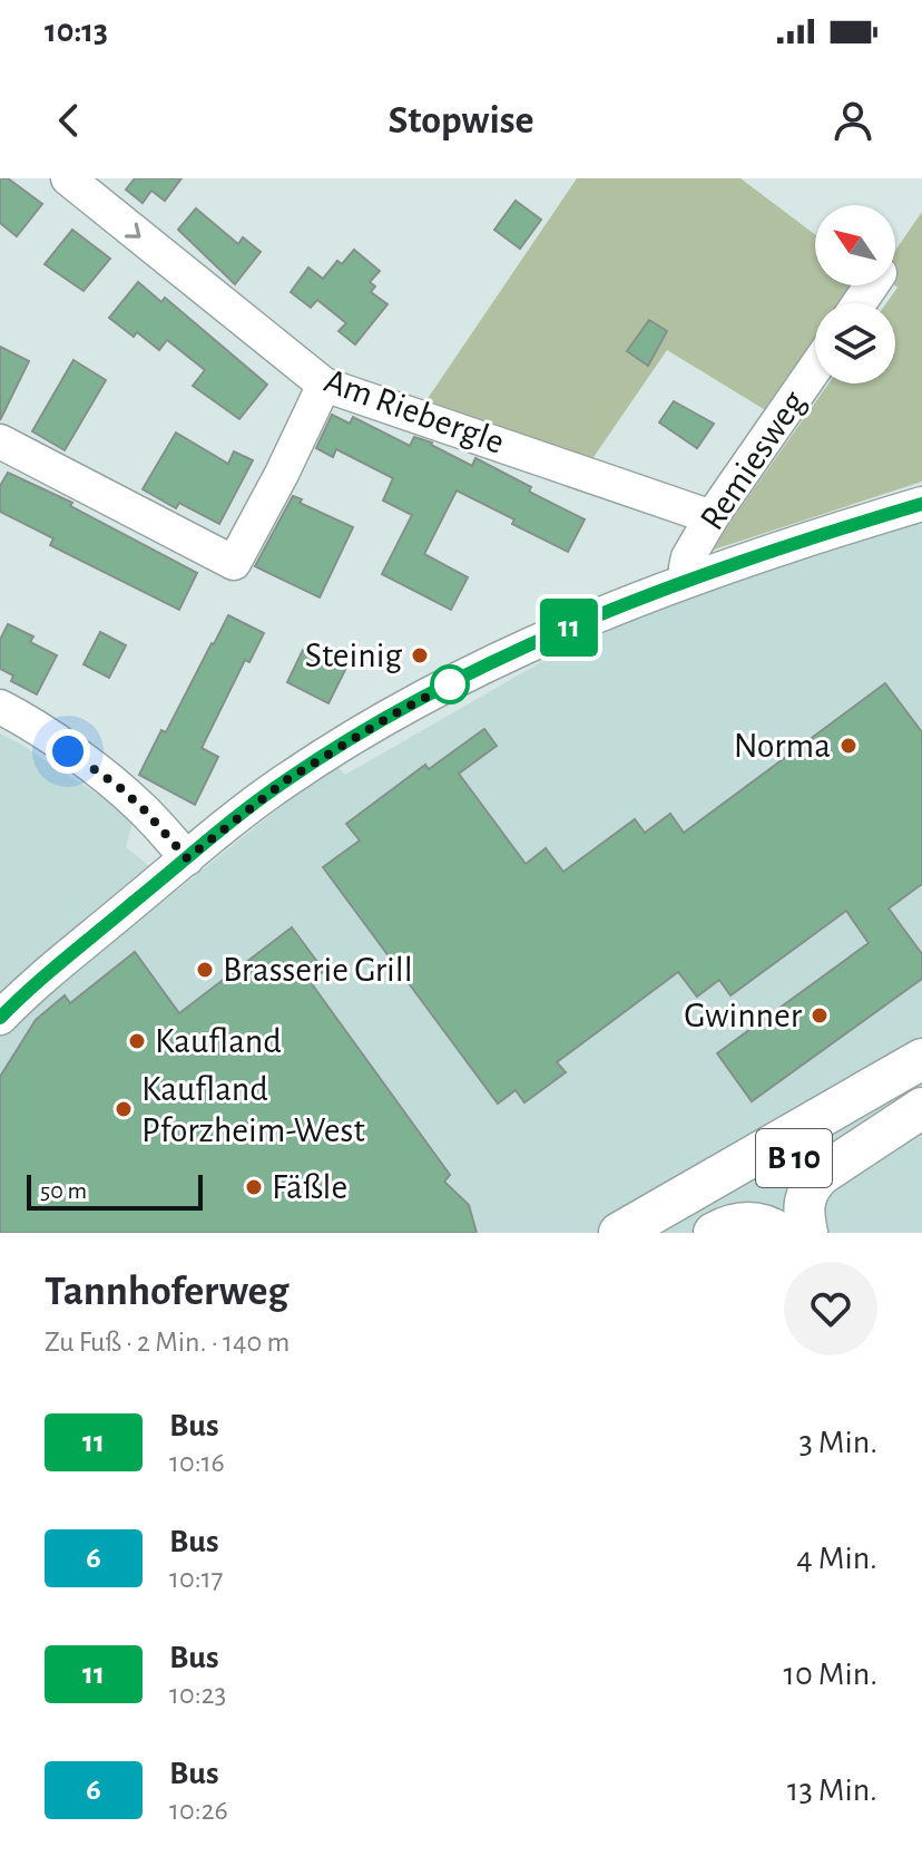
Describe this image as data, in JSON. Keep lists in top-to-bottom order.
{
  "streets": {
    "main road": ["B 10"],
    "street": ["Am Riebergle", "Remiesweg"]
  },
  "crossings": [
    ["Am Riebergle", "Remiesweg"]
  ],
  "one_way": ["Am Riebergle"],
  "places": [
    "Steinig",
    "Norma",
    "Brasserie Grill",
    "Gwinner",
    "Kaufland",
    "Kaufland Pforzheim-West",
    "Fäßle"
  ],
  "lines": ["bus line 11"],
  "scale_bar": "50 m",
  "north": "top left",
  "page": {
    "status": "10:13",
    "header": "Stopwise",
    "on_map": "11",
    "scale": "50 m",
    "heading": ["Tannhoferweg", "Zu Fuß · 2 Min. · 140 m"],
    "list": [
      {
        "mark": "11",
        "name": "Bus",
        "note": "10:16",
        "value": "3 Min."
      },
      {
        "mark": "6",
        "name": "Bus",
        "note": "10:17",
        "value": "4 Min."
      },
      {
        "mark": "11",
        "name": "Bus",
        "note": "10:23",
        "value": "10 Min."
      },
      {
        "mark": "6",
        "name": "Bus",
        "note": "10:26",
        "value": "13 Min."
      }
    ]
  }
}
